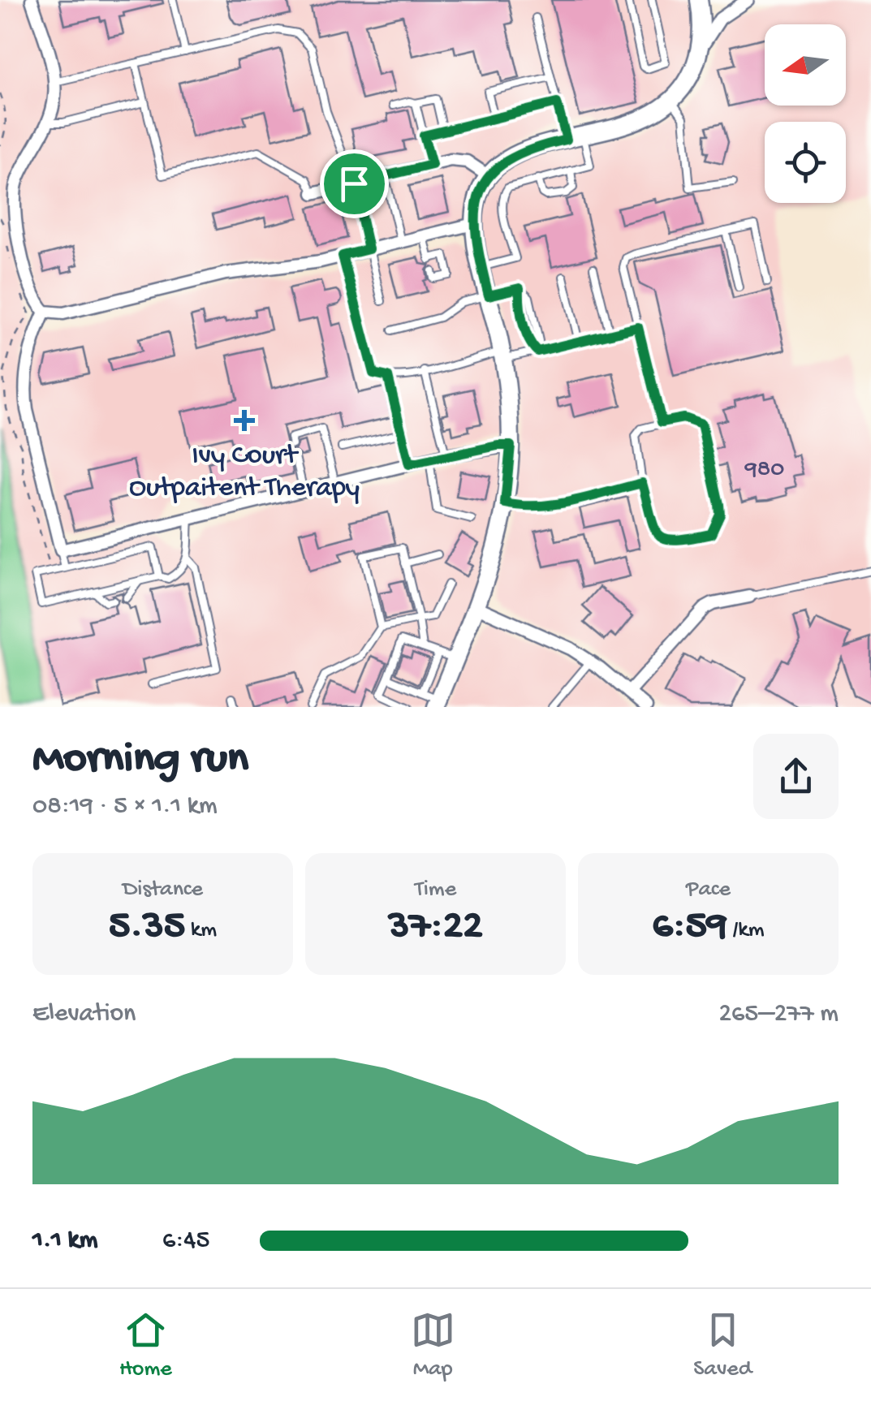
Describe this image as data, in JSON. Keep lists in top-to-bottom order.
{
  "places": {
    "health": ["Ivy Court Outpaitent Therapy"]
  },
  "house_numbers": ["980"],
  "north": "left",
  "page": {
    "heading": ["Morning run", "08:19 · 5 × 1.1 km"],
    "stats": [
      ["Distance", "5.35 km"],
      ["Time", "37:22"],
      ["Pace", "6:59 /km"]
    ],
    "chart": ["Elevation", "265–277 m"],
    "list": [
      {
        "name": "1.1 km",
        "note": "6:45"
      }
    ],
    "tabs": ["Home", "Map", "Saved"]
  }
}
